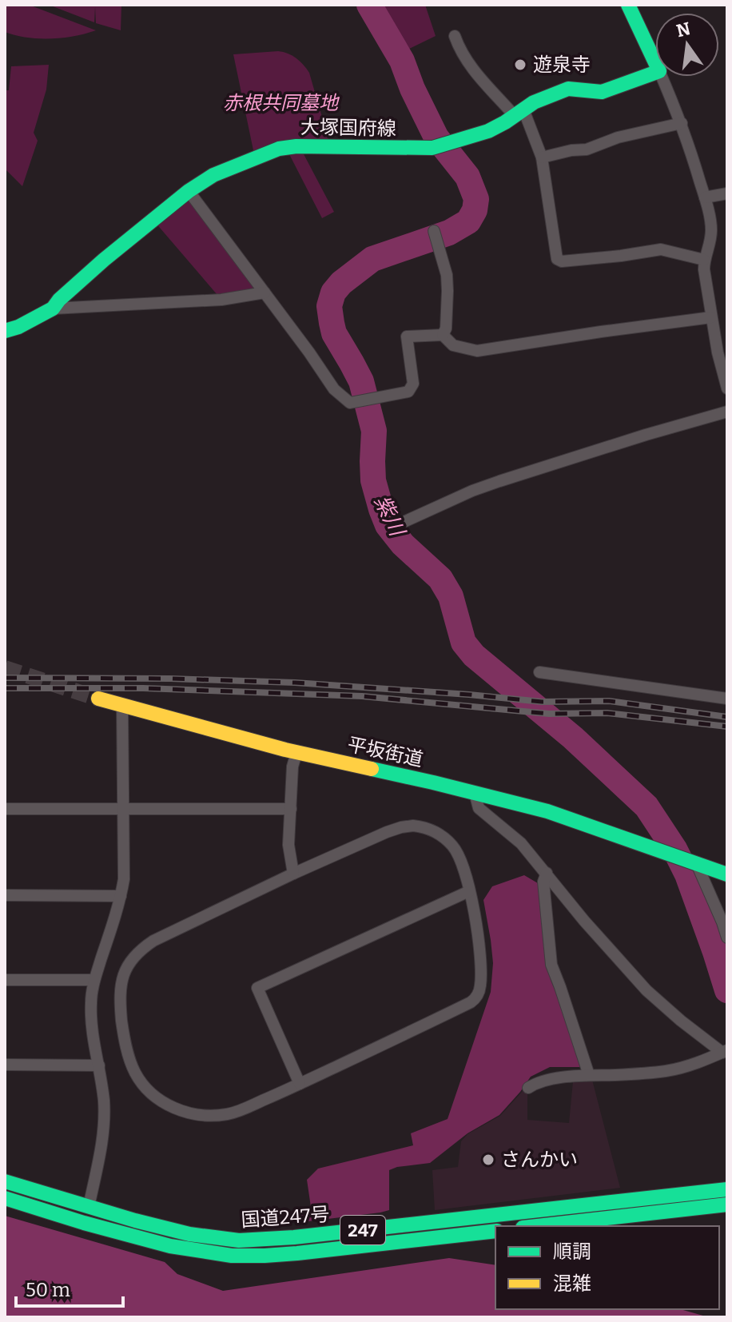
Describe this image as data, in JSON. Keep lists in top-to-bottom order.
{
  "streets": {
    "main road": [
      "大塚国府線",
      "平坂街道",
      "国道247号",
      "247"
    ]
  },
  "water": ["紫川"],
  "parks": ["赤根共同墓地"],
  "places": ["遊泉寺", "さんかい"],
  "legend": ["順調", "混雑"],
  "scale_bar": "50 m",
  "north": "top"
}
